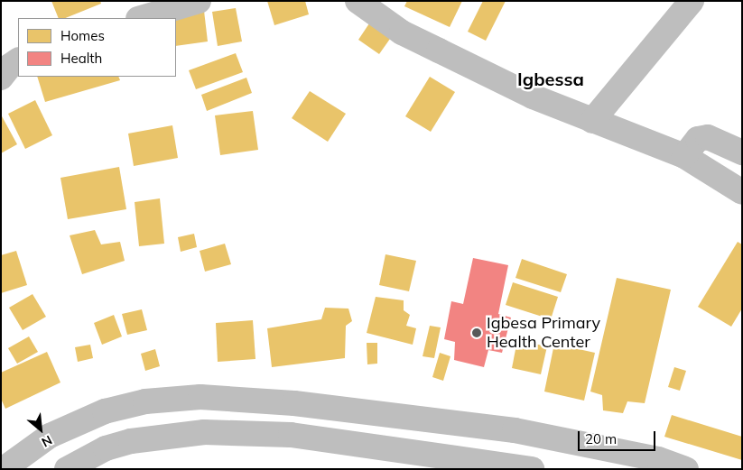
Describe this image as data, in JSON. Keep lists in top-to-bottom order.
{
  "districts": ["Igbessa"],
  "places": ["Igbesa Primary Health Center"],
  "legend": ["Homes", "Health"],
  "scale_bar": "20 m",
  "north": "bottom right"
}
